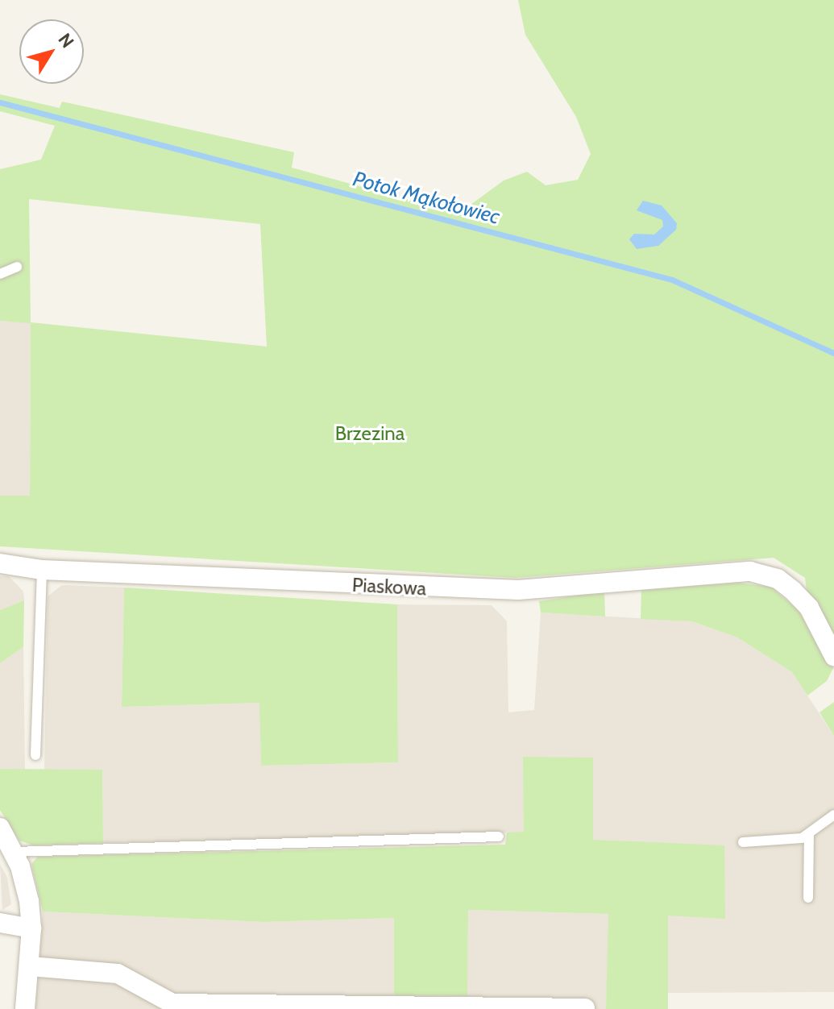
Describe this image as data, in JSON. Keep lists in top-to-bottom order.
{
  "streets": {
    "street": ["Piaskowa"]
  },
  "water": ["Potok Mąkołowiec"],
  "parks": ["Brzezina"],
  "north": "top right"
}
